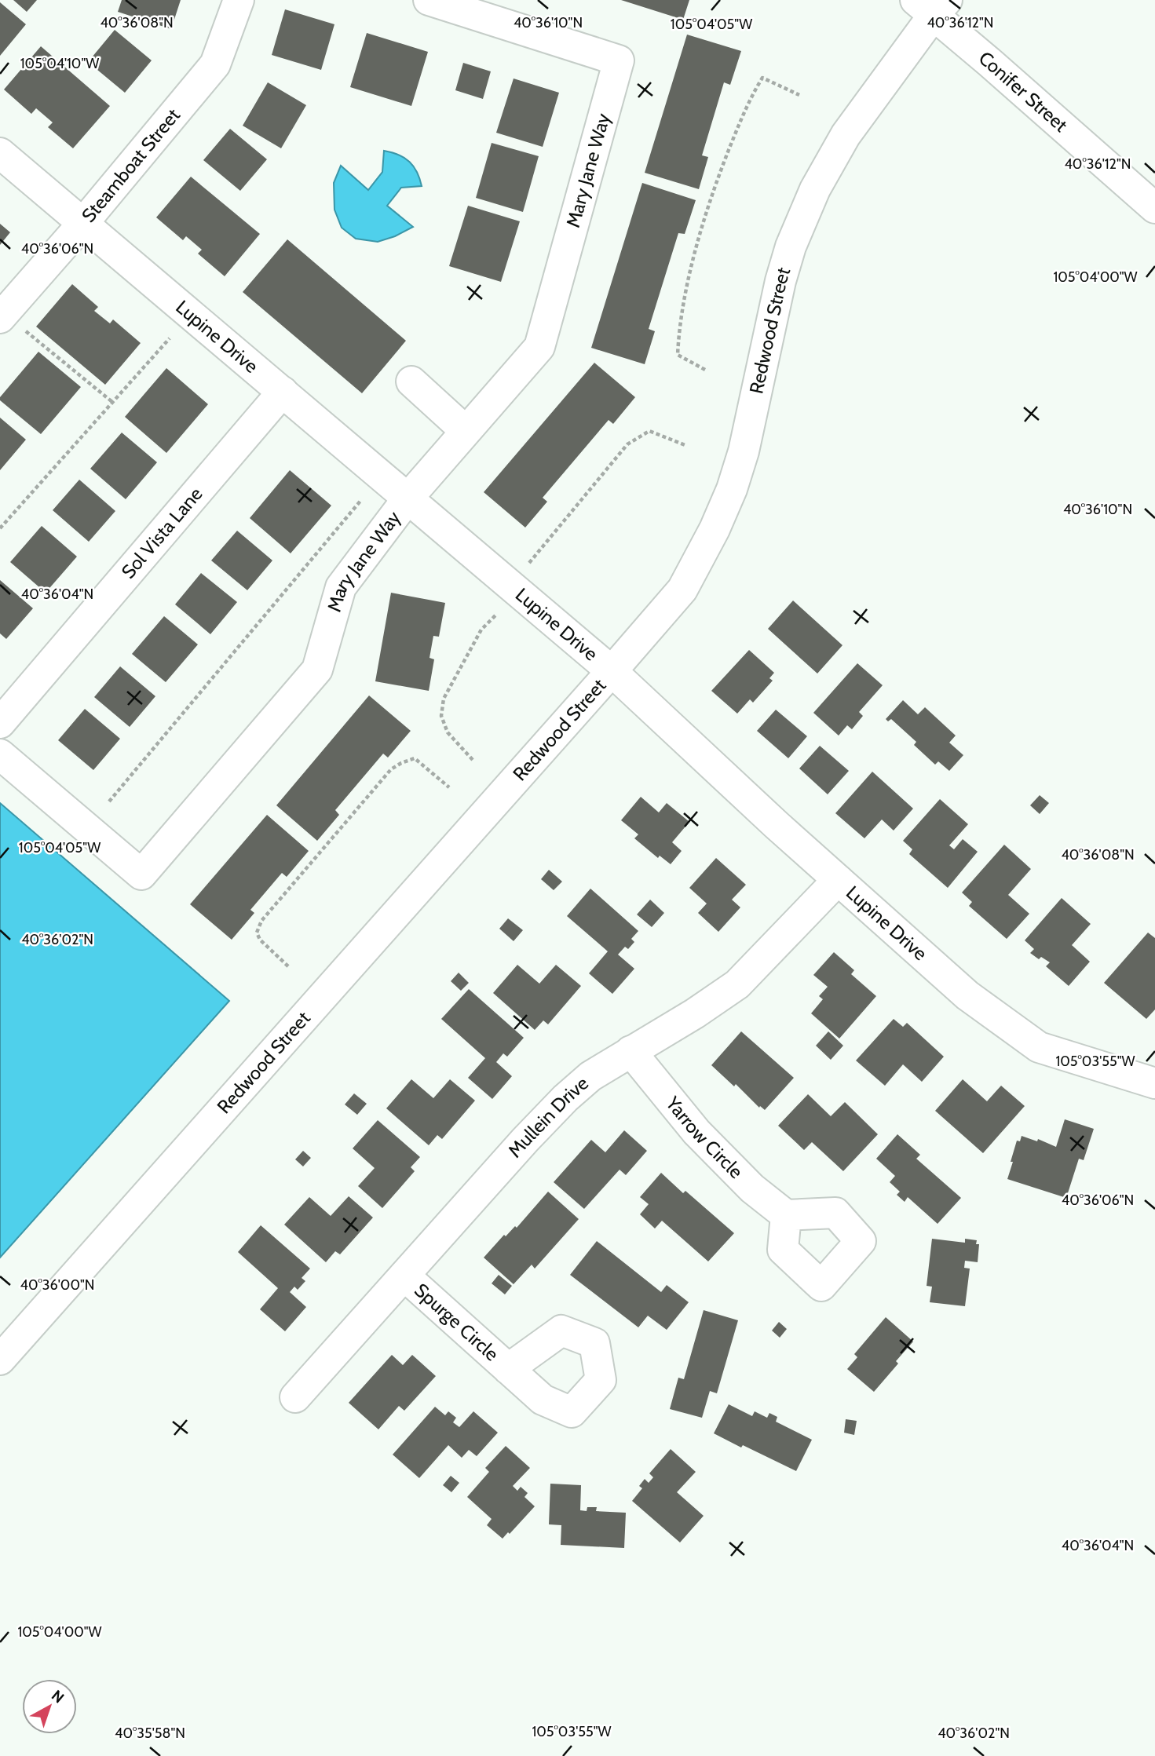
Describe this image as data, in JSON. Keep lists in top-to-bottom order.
{
  "streets": {
    "street": [
      "Conifer Street",
      "Steamboat Street",
      "Mary Jane Way",
      "Redwood Street",
      "Lupine Drive",
      "Sol Vista Lane",
      "Mullein Drive",
      "Yarrow Circle",
      "Spurge Circle"
    ]
  },
  "crossings": [
    ["Conifer Street", "Redwood Street"],
    ["Steamboat Street", "Lupine Drive"],
    ["Mary Jane Way", "Lupine Drive"],
    ["Redwood Street", "Lupine Drive"],
    ["Lupine Drive", "Sol Vista Lane"],
    ["Lupine Drive", "Mullein Drive"],
    ["Mullein Drive", "Yarrow Circle"],
    ["Mullein Drive", "Spurge Circle"]
  ],
  "north": "top right",
  "coordinates": [
    "40°36'10\"N",
    "40°36'08\"N",
    "40°36'12\"N",
    "105°04'05\"W",
    "105°04'10\"W",
    "40°36'06\"N",
    "105°04'00\"W",
    "40°36'04\"N",
    "40°36'02\"N",
    "105°03'55\"W",
    "40°36'00\"N",
    "40°35'58\"N"
  ]
}
